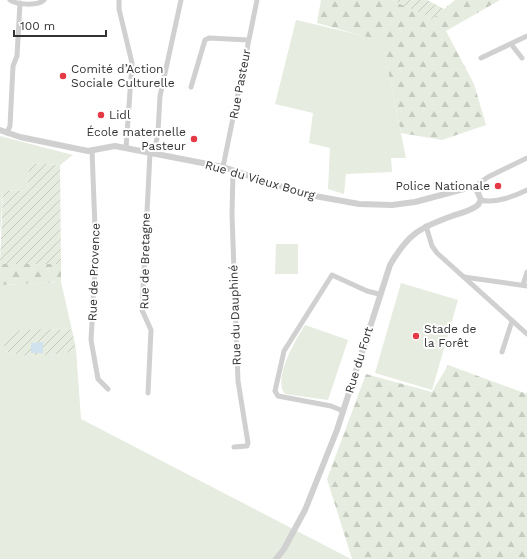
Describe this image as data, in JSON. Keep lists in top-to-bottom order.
{
  "streets": {
    "street": [
      "Rue Pasteur",
      "Rue du Vieux Bourg",
      "Rue de Bretagne",
      "Rue de Provence",
      "Rue du Dauphiné",
      "Rue du Fort"
    ]
  },
  "crossings": [
    ["Rue Pasteur", "Rue du Vieux Bourg"],
    ["Rue du Vieux Bourg", "Rue de Bretagne"],
    ["Rue du Vieux Bourg", "Rue de Provence"],
    ["Rue du Vieux Bourg", "Rue du Dauphiné"]
  ],
  "places": [
    "Comité d’Action Sociale Culturelle",
    "Lidl",
    "École maternelle Pasteur",
    "Police Nationale",
    "Stade de la Forêt"
  ],
  "scale_bar": "100 m"
}
